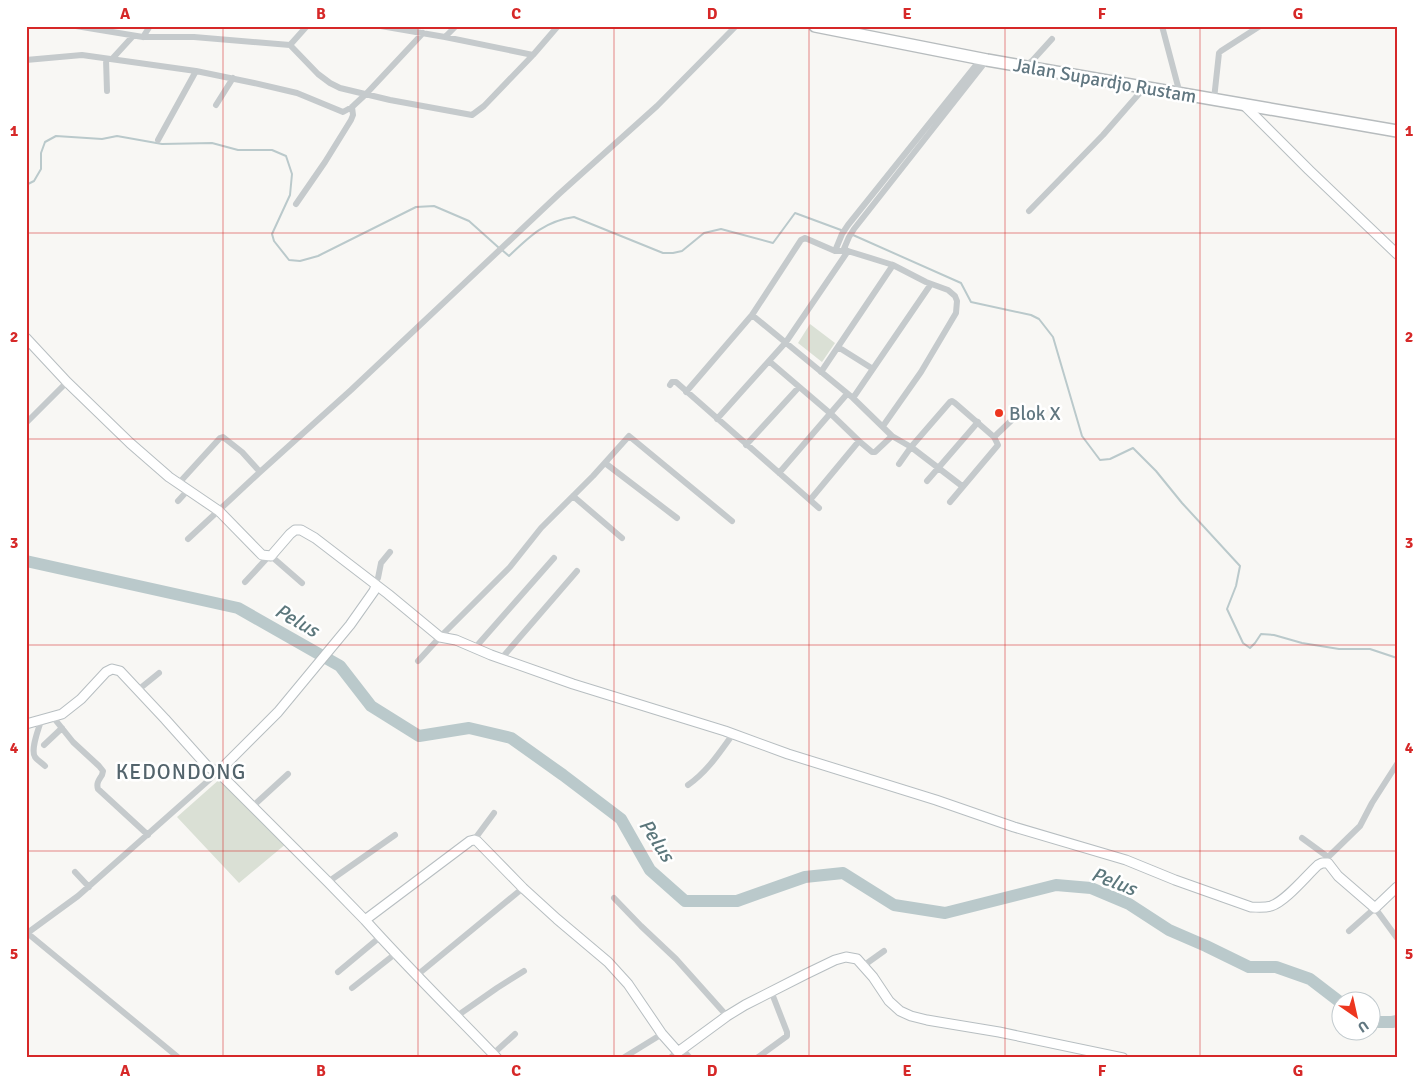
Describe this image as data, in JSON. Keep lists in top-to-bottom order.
{
  "streets": {
    "highway": ["Jalan Supardjo Rustam"]
  },
  "districts": ["KEDONDONG"],
  "water": ["Pelus"],
  "places": ["Blok X"],
  "north": "bottom right",
  "grid": {
    "columns": [
      "A",
      "B",
      "C",
      "D",
      "E",
      "F",
      "G"
    ],
    "rows": [
      "1",
      "2",
      "3",
      "4",
      "5"
    ]
  }
}
